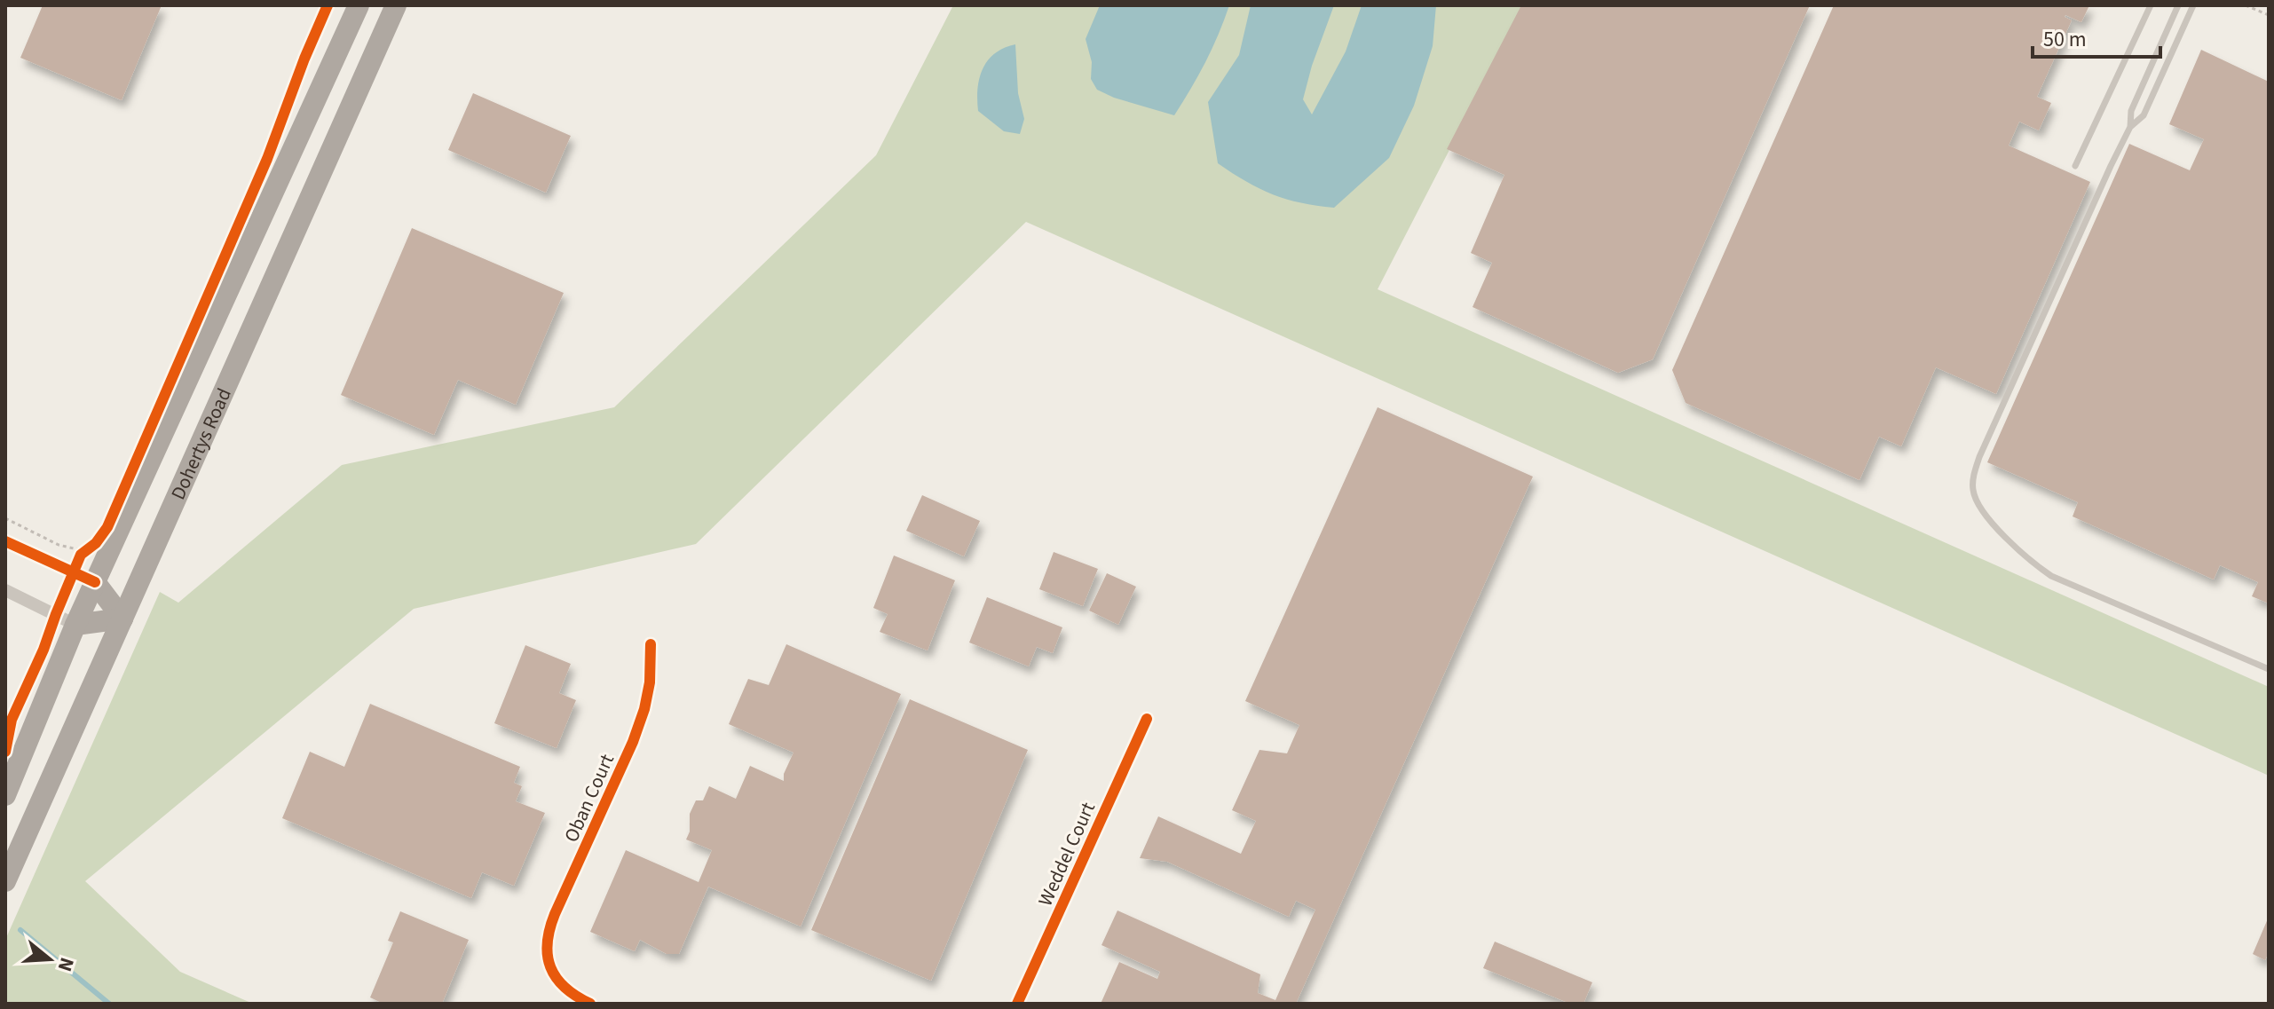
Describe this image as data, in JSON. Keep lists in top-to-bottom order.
{
  "streets": {
    "main road": ["Dohertys Road"],
    "street": ["Oban Court", "Weddel Court"]
  },
  "scale_bar": "50 m",
  "north": "right"
}
